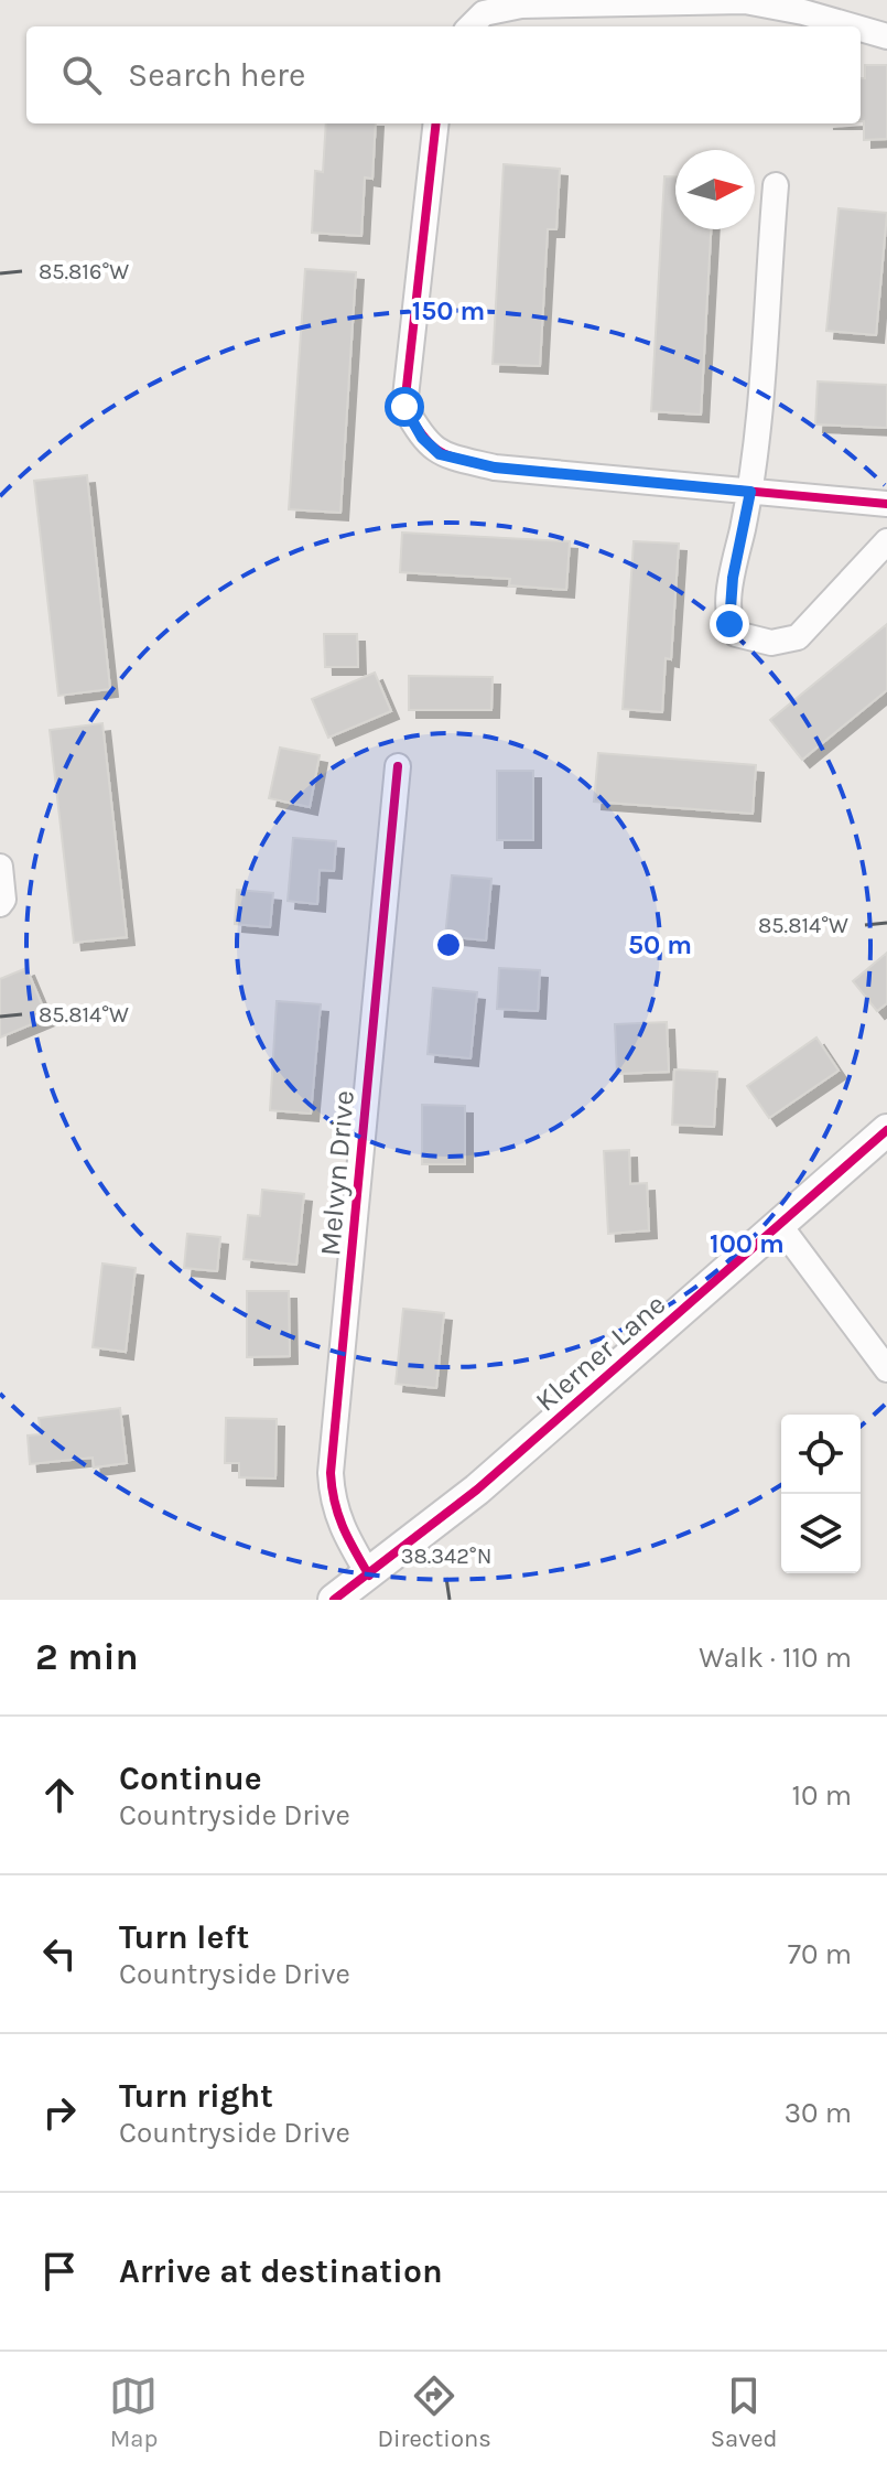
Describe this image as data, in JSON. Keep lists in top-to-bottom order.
{
  "streets": {
    "street": ["Melvyn Drive", "Klerner Lane"]
  },
  "crossings": [
    ["Melvyn Drive", "Klerner Lane"]
  ],
  "north": "right",
  "page": {
    "search": "Search here",
    "heading": ["2 min", "Walk · 110 m"],
    "list": [
      ["Continue", "Countryside Drive", "10 m"],
      ["Turn left", "Countryside Drive", "70 m"],
      ["Turn right", "Countryside Drive", "30 m"],
      "Arrive at destination"
    ],
    "nav": ["Map", "Directions", "Saved"]
  },
  "coordinates": ["85.816°W", "85.814°W", "38.342°N"],
  "rings": ["150 m", "50 m", "100 m"]
}
